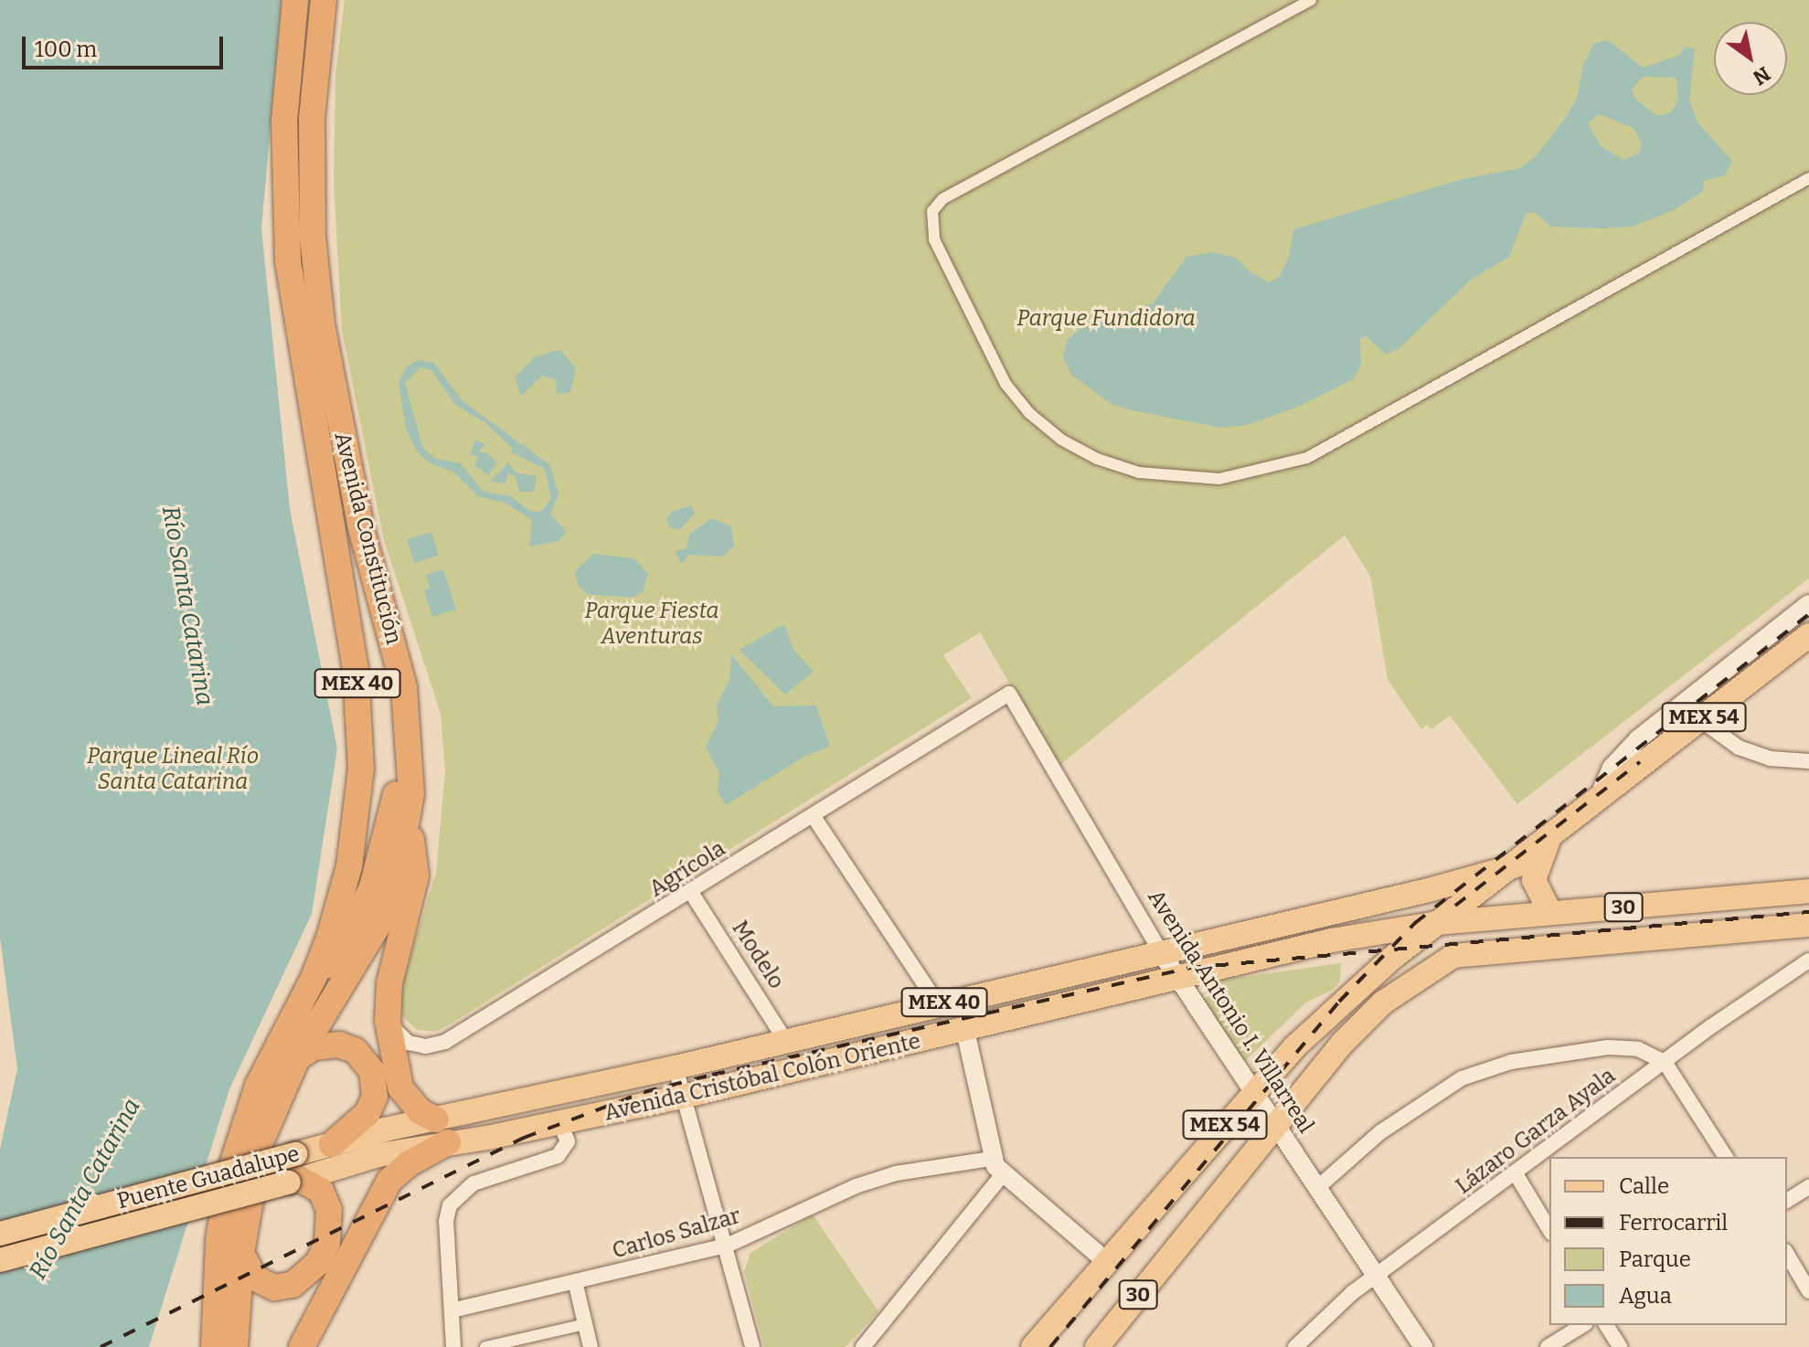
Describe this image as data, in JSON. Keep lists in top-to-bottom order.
{
  "streets": {
    "highway": ["Avenida Constitución", "MEX 40"],
    "main road": [
      "MEX 54",
      "30",
      "Avenida Cristóbal Colón Oriente",
      "Puente Guadalupe"
    ],
    "street": [
      "Agrícola",
      "Modelo",
      "Avenida Antonio I. Villarreal",
      "Lázaro Garza Ayala",
      "Carlos Salzar"
    ]
  },
  "crossings": [
    ["MEX 54", "30"],
    ["MEX 54", "Avenida Antonio I. Villarreal"],
    ["MEX 54", "Avenida Cristóbal Colón Oriente"],
    ["Agrícola", "Modelo"],
    ["Agrícola", "Avenida Antonio I. Villarreal"],
    ["30", "Avenida Antonio I. Villarreal"],
    ["30", "Avenida Cristóbal Colón Oriente"],
    ["Modelo", "Avenida Cristóbal Colón Oriente"],
    ["Avenida Antonio I. Villarreal", "Avenida Cristóbal Colón Oriente"],
    ["Avenida Antonio I. Villarreal", "Lázaro Garza Ayala"],
    ["Avenida Cristóbal Colón Oriente", "Puente Guadalupe"]
  ],
  "water": ["Río Santa Catarina"],
  "parks": ["Parque Fundidora", "Parque Fiesta Aventuras", "Parque Lineal Río Santa Catarina"],
  "legend": [
    "Calle",
    "Ferrocarril",
    "Parque",
    "Agua"
  ],
  "scale_bar": "100 m",
  "north": "bottom right"
}
